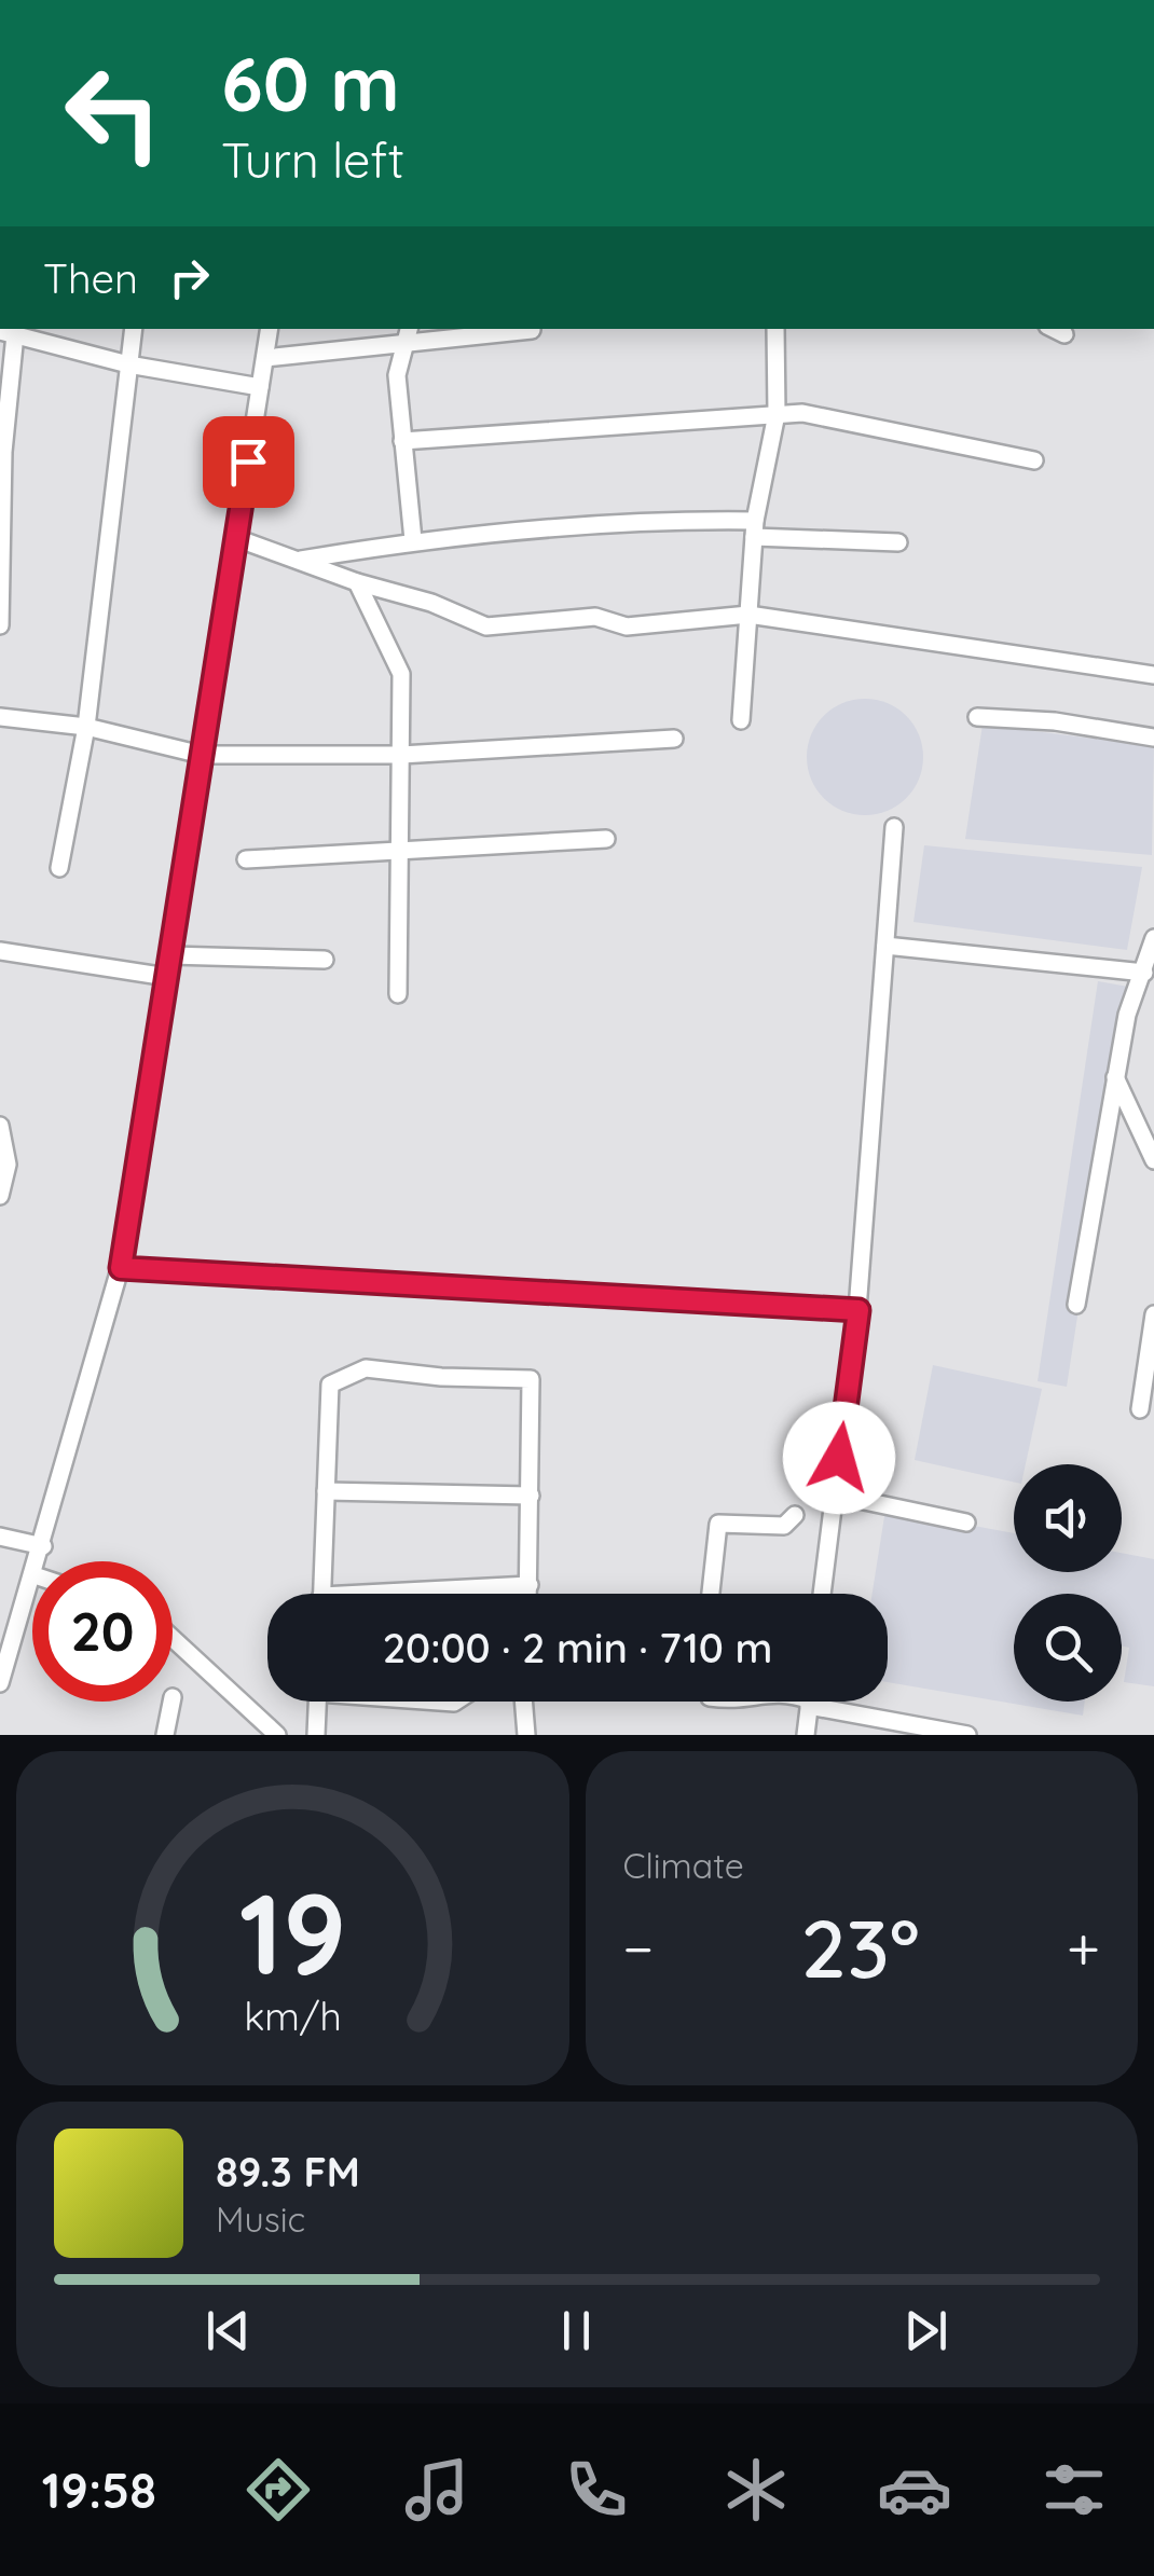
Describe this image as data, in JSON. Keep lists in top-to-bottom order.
{
  "page": {
    "turn": ["60 m", "Turn left"],
    "then": "Then",
    "limit": "20",
    "trip": "20:00 · 2 min · 710 m",
    "tile": "Climate",
    "heat": ["−", "23°", "+"],
    "song": ["89.3 FM", "Music"],
    "tabs": "19:58",
    "gauge": ["19", "km/h"]
  }
}
